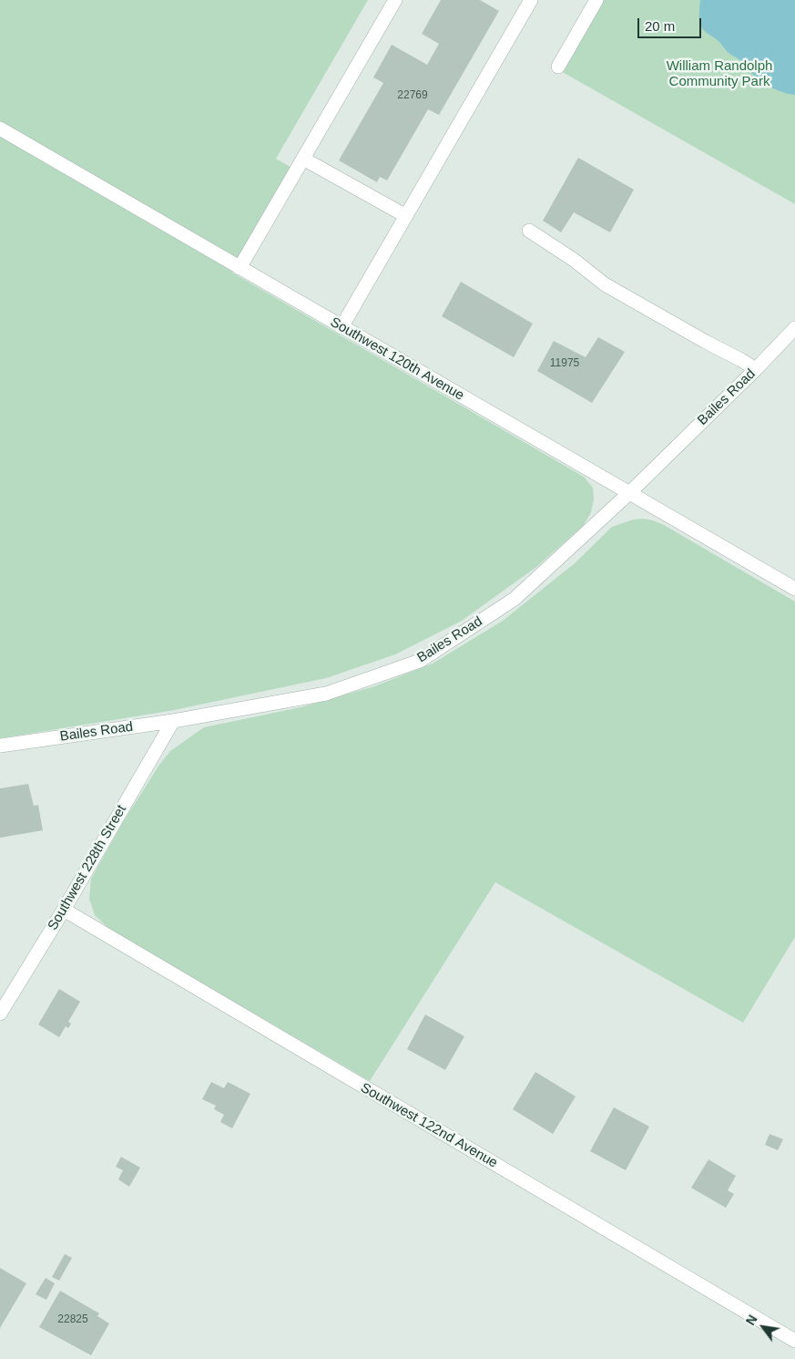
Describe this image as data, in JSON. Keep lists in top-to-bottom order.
{
  "streets": {
    "street": [
      "Southwest 120th Avenue",
      "Bailes Road",
      "Southwest 228th Street",
      "Southwest 122nd Avenue"
    ]
  },
  "crossings": [
    ["Southwest 120th Avenue", "Bailes Road"],
    ["Bailes Road", "Southwest 228th Street"],
    ["Southwest 228th Street", "Southwest 122nd Avenue"]
  ],
  "parks": ["William Randolph Community Park"],
  "house_numbers": ["22769", "11975", "22825"],
  "scale_bar": "20 m",
  "north": "top left"
}
